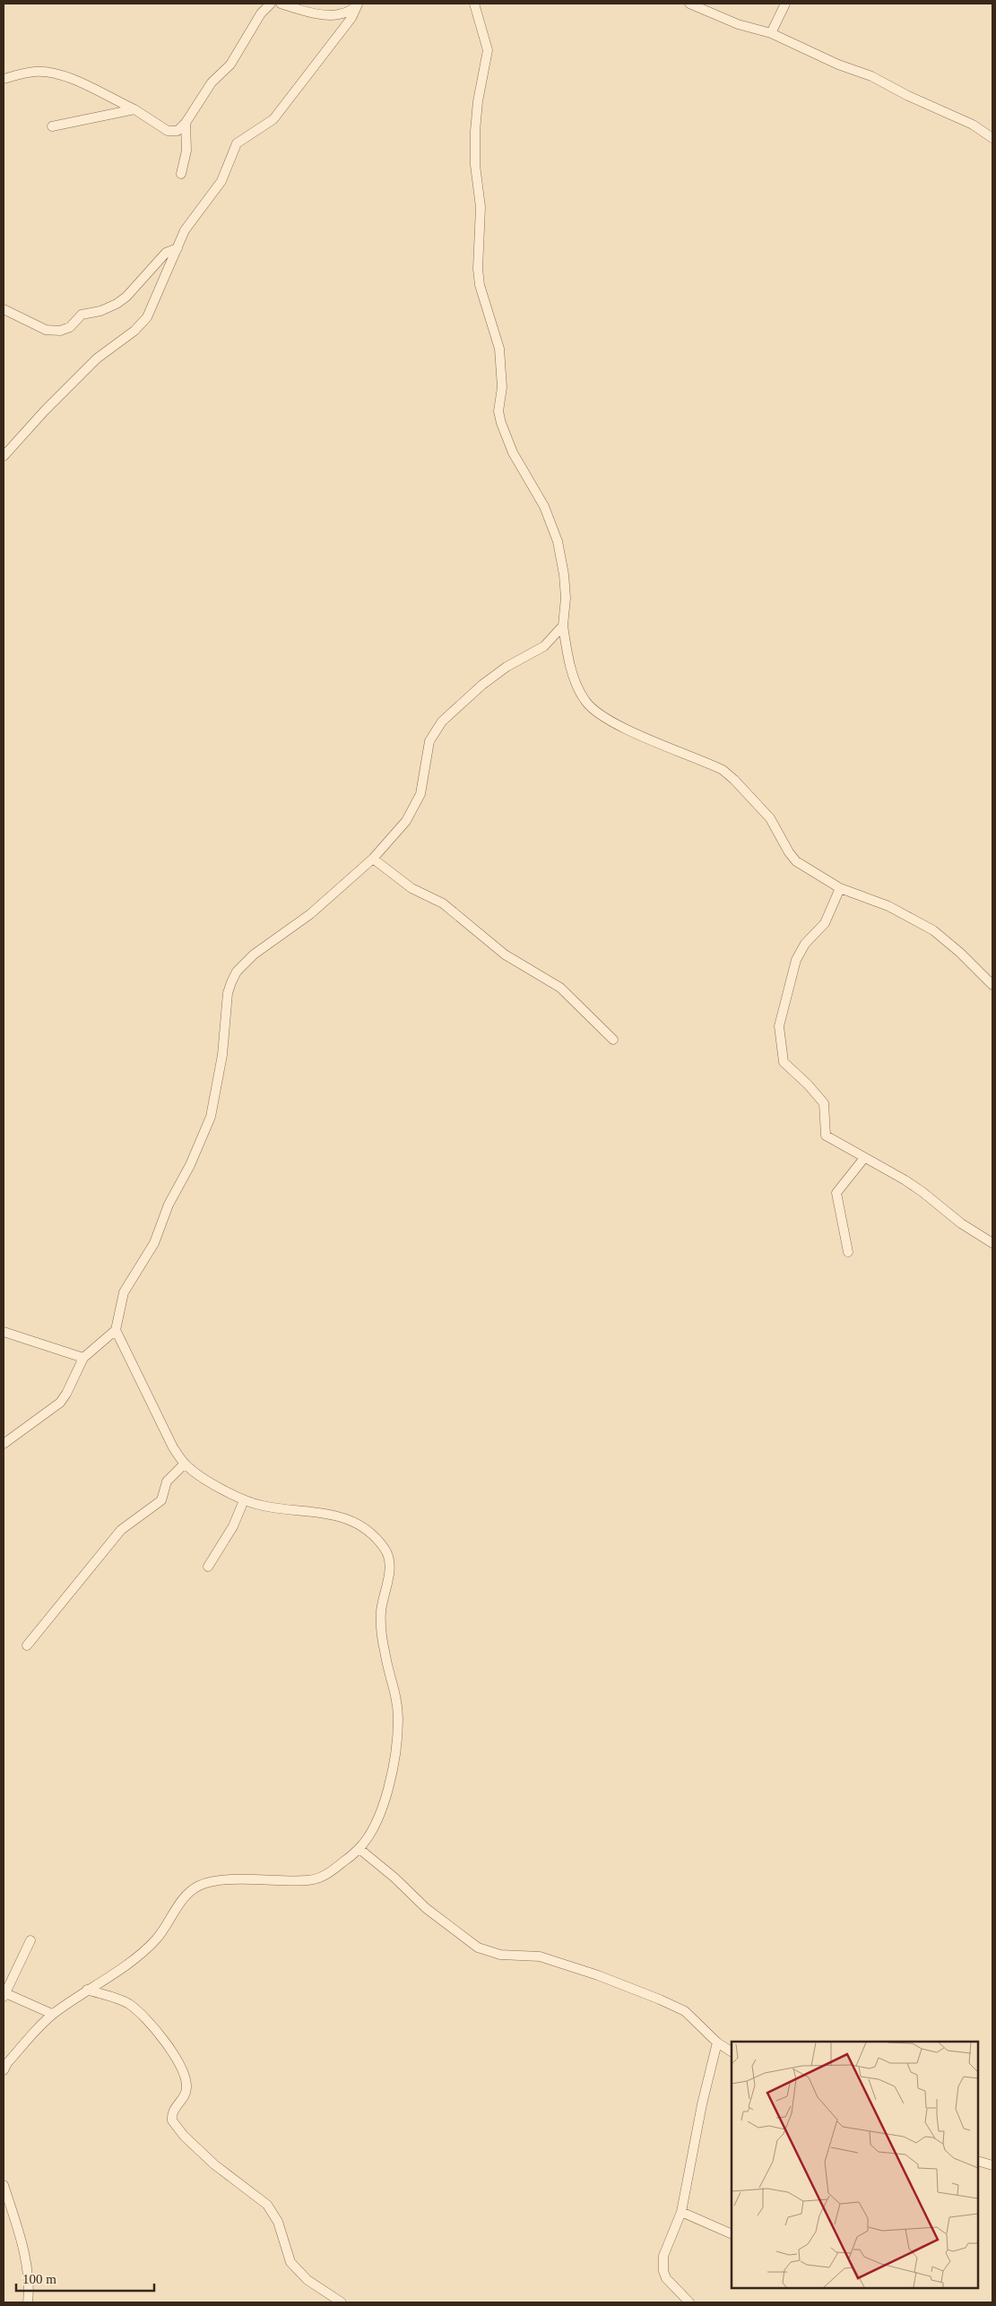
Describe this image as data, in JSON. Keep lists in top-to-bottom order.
{
  "scale_bar": "100 m"
}
